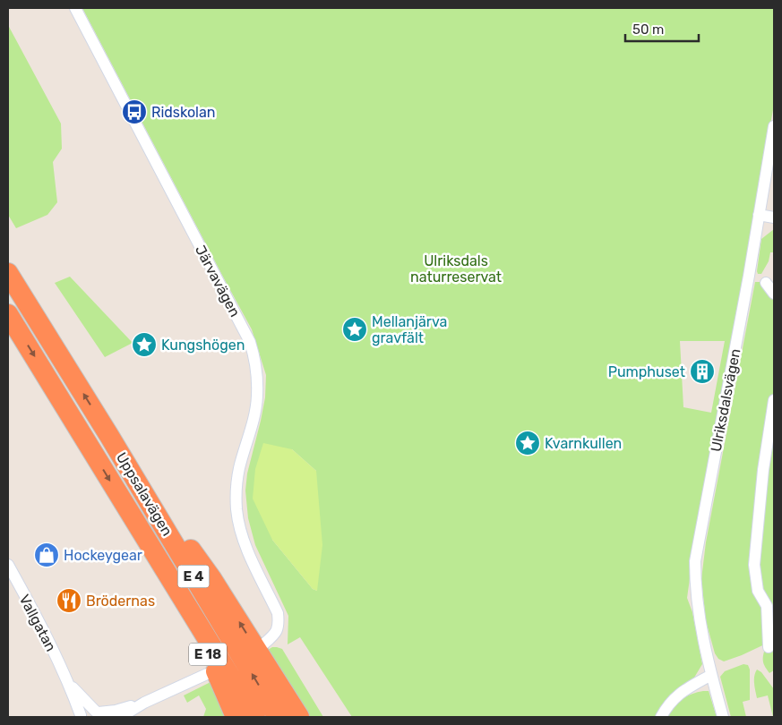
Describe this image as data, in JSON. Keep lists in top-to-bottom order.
{
  "streets": {
    "highway": ["Uppsalavägen", "E 4", "E 18"],
    "street": ["Järvavägen", "Ulriksdalsvägen", "Vallgatan"]
  },
  "crossings": [
    ["Uppsalavägen", "E 4"],
    ["Uppsalavägen", "E 18"]
  ],
  "parks": ["Ulriksdals naturreservat"],
  "places": {
    "bus stop": ["Ridskolan"],
    "place": ["Mellanjärva gravfält", "Kungshögen", "Kvarnkullen"],
    "building": ["Pumphuset"],
    "shop": ["Hockeygear"],
    "restaurant": ["Brödernas"]
  },
  "scale_bar": "50 m"
}
